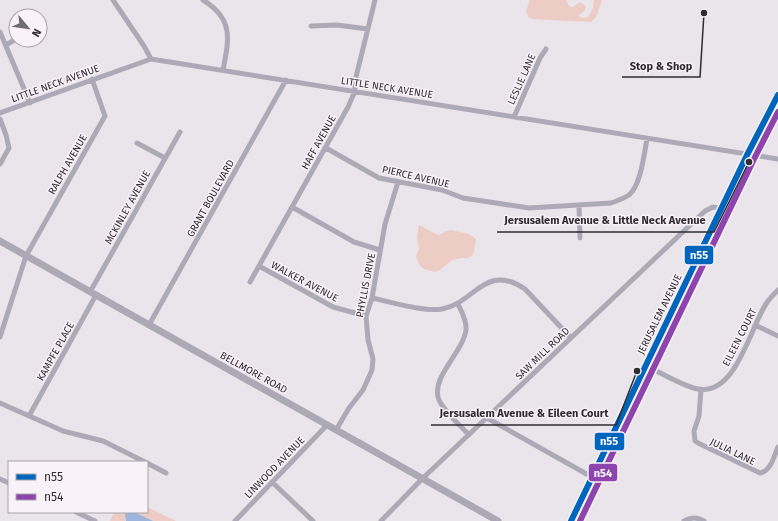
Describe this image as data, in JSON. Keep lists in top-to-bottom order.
{
  "streets": {
    "main road": ["JERUSALEM AVENUE", "BELLMORE ROAD"],
    "street": [
      "LESLIE LANE",
      "LITTLE NECK AVENUE",
      "HAFF AVENUE",
      "RALPH AVENUE",
      "PIERCE AVENUE",
      "GRANT BOULEVARD",
      "MCKINLEY AVENUE",
      "WALKER AVENUE",
      "PHYLLIS DRIVE",
      "EILEEN COURT",
      "KAMPFE PLACE",
      "SAW MILL ROAD",
      "JULIA LANE",
      "LINWOOD AVENUE"
    ]
  },
  "crossings": [
    ["LESLIE LANE", "LITTLE NECK AVENUE"],
    ["LITTLE NECK AVENUE", "HAFF AVENUE"],
    ["LITTLE NECK AVENUE", "RALPH AVENUE"],
    ["LITTLE NECK AVENUE", "PIERCE AVENUE"],
    ["LITTLE NECK AVENUE", "GRANT BOULEVARD"],
    ["LITTLE NECK AVENUE", "JERUSALEM AVENUE"],
    ["HAFF AVENUE", "PIERCE AVENUE"],
    ["HAFF AVENUE", "WALKER AVENUE"],
    ["RALPH AVENUE", "BELLMORE ROAD"],
    ["PIERCE AVENUE", "PHYLLIS DRIVE"],
    ["GRANT BOULEVARD", "BELLMORE ROAD"],
    ["MCKINLEY AVENUE", "KAMPFE PLACE"],
    ["MCKINLEY AVENUE", "BELLMORE ROAD"],
    ["WALKER AVENUE", "PHYLLIS DRIVE"],
    ["PHYLLIS DRIVE", "BELLMORE ROAD"],
    ["JERUSALEM AVENUE", "SAW MILL ROAD"],
    ["EILEEN COURT", "JULIA LANE"],
    ["KAMPFE PLACE", "BELLMORE ROAD"],
    ["SAW MILL ROAD", "BELLMORE ROAD"],
    ["BELLMORE ROAD", "LINWOOD AVENUE"]
  ],
  "places": ["Stop & Shop", "Jersusalem Avenue & Little Neck Avenue", "Jersusalem Avenue & Eileen Court"],
  "lines": ["transit line n55", "transit line n54"],
  "legend": ["n55", "n54"],
  "north": "bottom right"
}
